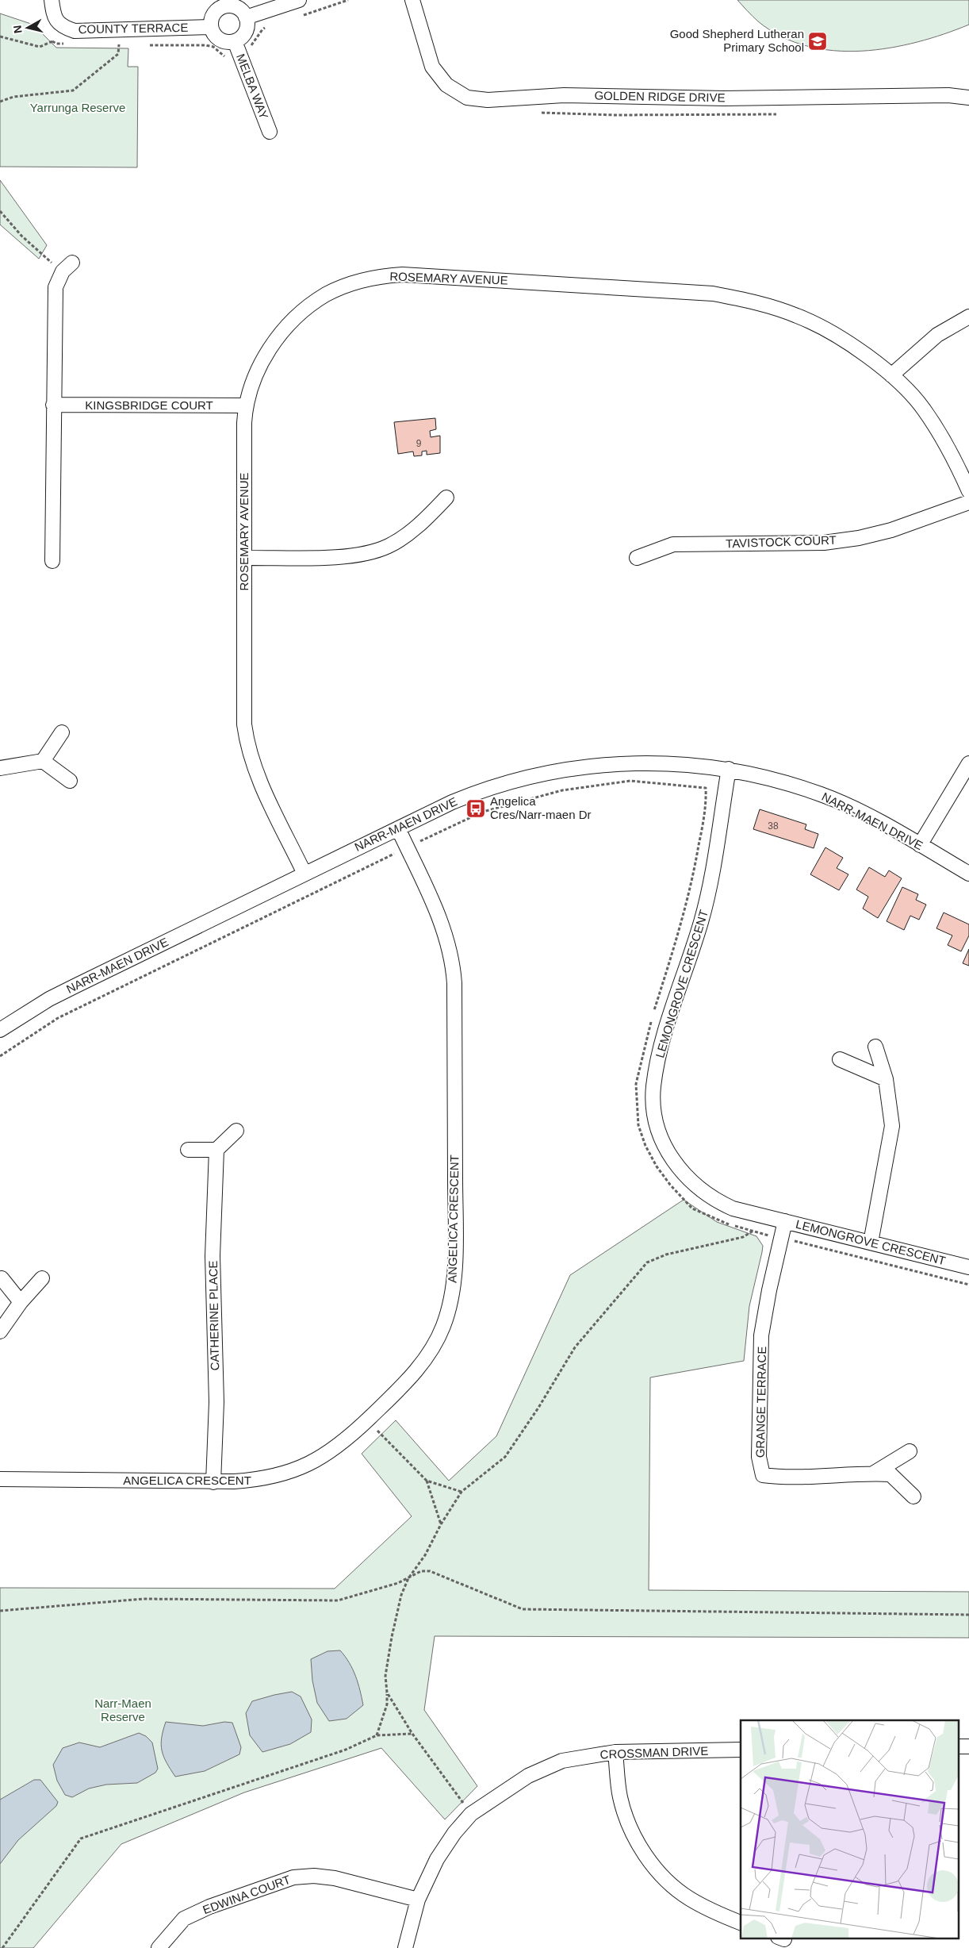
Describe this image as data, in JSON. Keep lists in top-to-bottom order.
{
  "streets": {
    "street": [
      "COUNTY TERRACE",
      "MELBA WAY",
      "GOLDEN RIDGE DRIVE",
      "ROSEMARY AVENUE",
      "KINGSBRIDGE COURT",
      "TAVISTOCK COURT",
      "NARR-MAEN DRIVE",
      "LEMONGROVE CRESCENT",
      "ANGELICA CRESCENT",
      "CATHERINE PLACE",
      "GRANGE TERRACE",
      "CROSSMAN DRIVE",
      "EDWINA COURT"
    ]
  },
  "crossings": [
    ["COUNTY TERRACE", "MELBA WAY"],
    ["ROSEMARY AVENUE", "KINGSBRIDGE COURT"],
    ["ROSEMARY AVENUE", "NARR-MAEN DRIVE"],
    ["NARR-MAEN DRIVE", "LEMONGROVE CRESCENT"],
    ["NARR-MAEN DRIVE", "ANGELICA CRESCENT"],
    ["LEMONGROVE CRESCENT", "GRANGE TERRACE"],
    ["ANGELICA CRESCENT", "CATHERINE PLACE"],
    ["CROSSMAN DRIVE", "EDWINA COURT"]
  ],
  "parks": ["Yarrunga Reserve", "Narr-Maen Reserve"],
  "places": {
    "school or university": ["Good Shepherd Lutheran Primary School"],
    "bus stop": ["Angelica Cres/Narr-maen Dr"]
  },
  "house_numbers": ["9", "38"],
  "north": "left"
}
